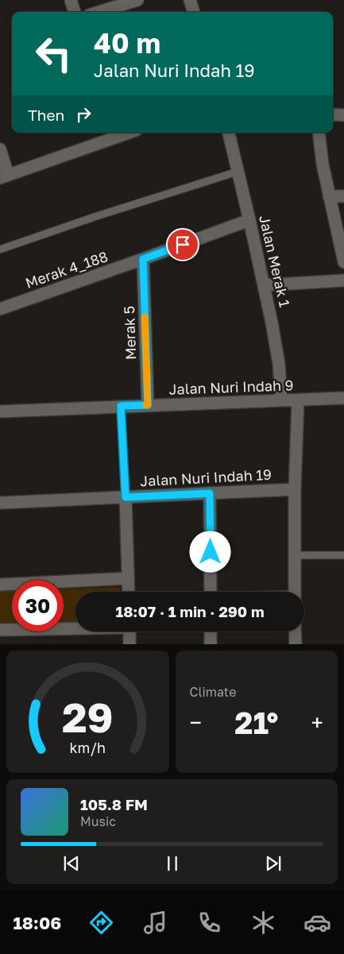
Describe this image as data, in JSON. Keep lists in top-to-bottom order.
{
  "streets": {
    "street": [
      "Jalan Merak 1",
      "Merak 4_188",
      "Merak 5",
      "Jalan Nuri Indah 9",
      "Jalan Nuri Indah 19"
    ]
  },
  "crossings": [
    ["Jalan Merak 1", "Merak 4_188"],
    ["Jalan Merak 1", "Jalan Nuri Indah 9"],
    ["Merak 4_188", "Merak 5"],
    ["Merak 5", "Jalan Nuri Indah 9"]
  ],
  "page": {
    "turn": ["40 m", "Jalan Nuri Indah 19"],
    "then": "Then",
    "limit": "30",
    "trip": "18:07 · 1 min · 290 m",
    "tile": "Climate",
    "heat": ["−", "21°", "+"],
    "song": ["105.8 FM", "Music"],
    "tabs": "18:06",
    "gauge": ["29", "km/h"]
  }
}
